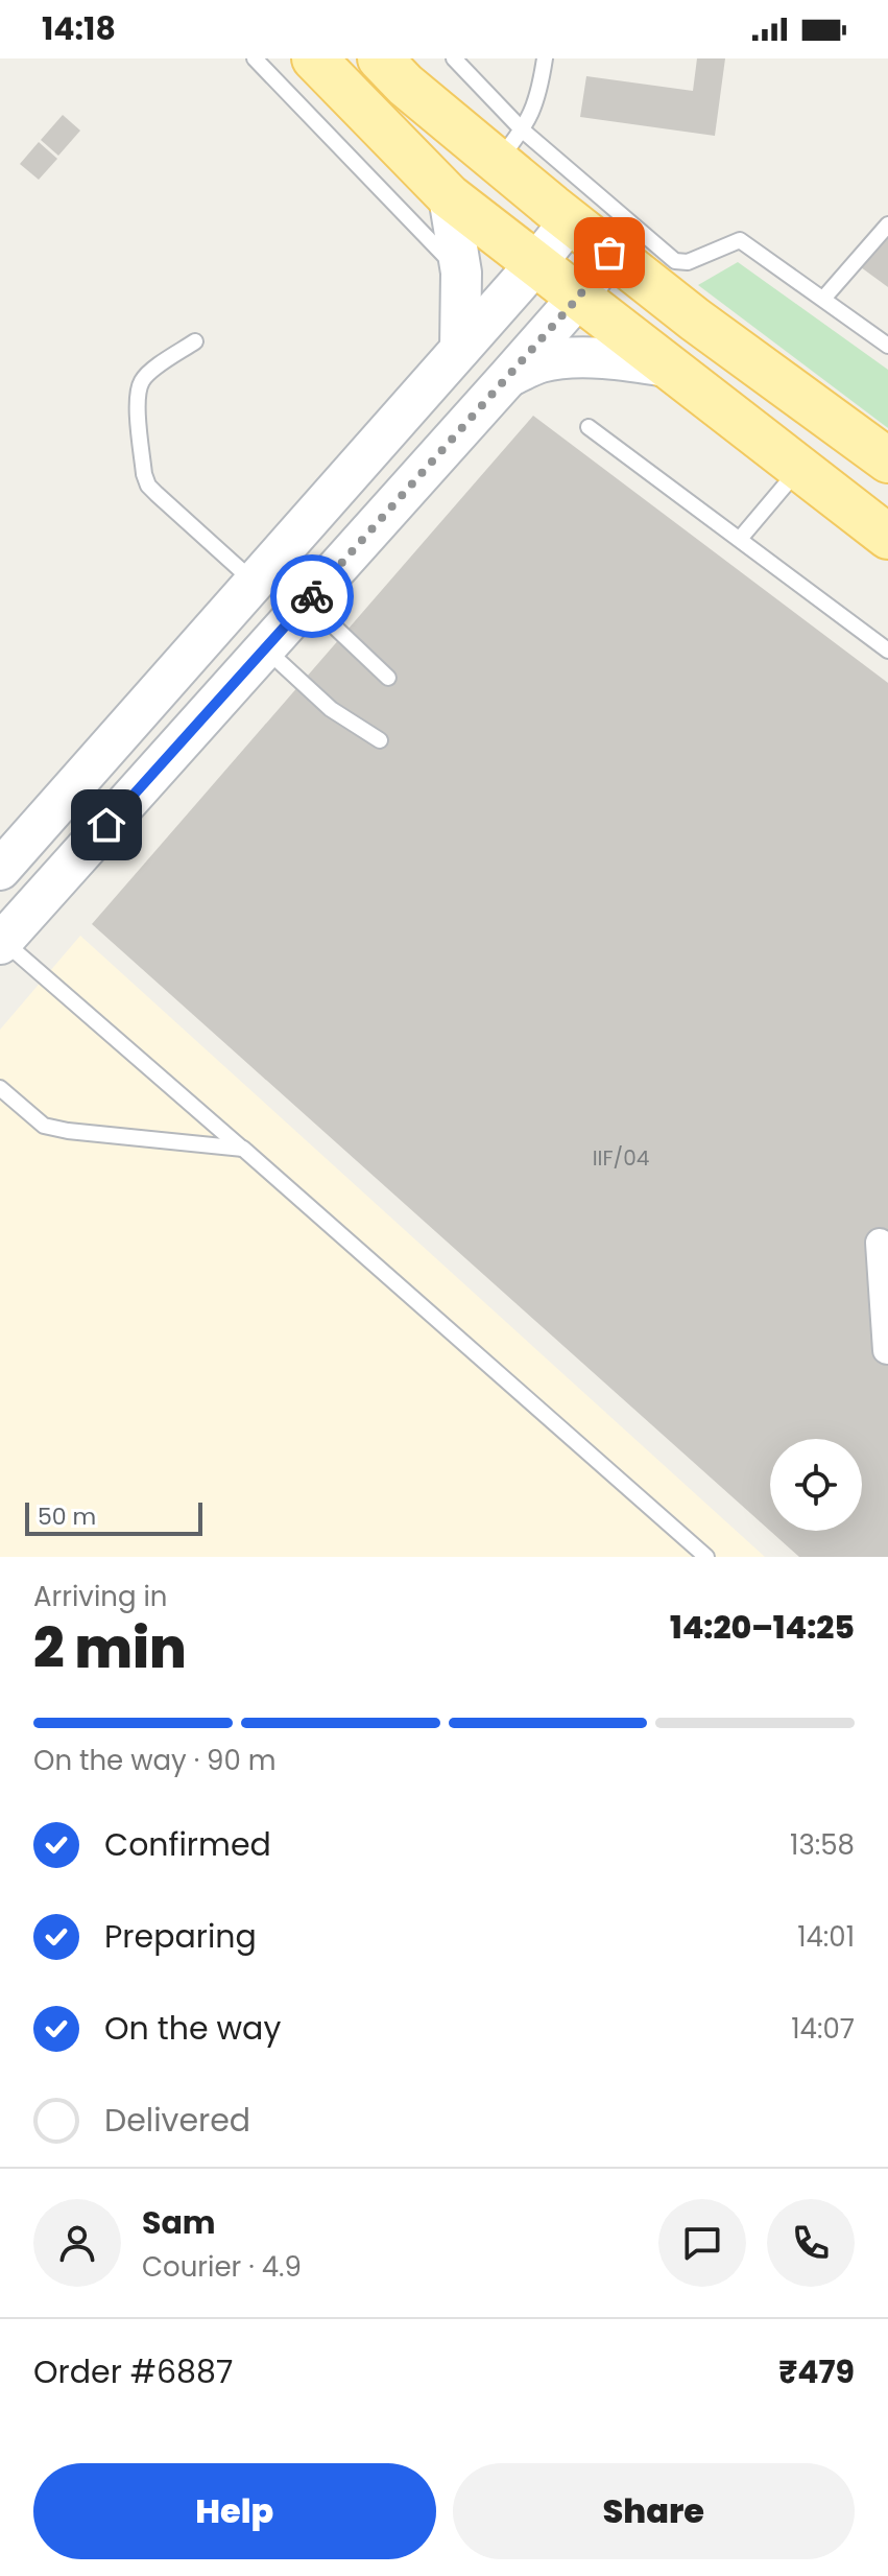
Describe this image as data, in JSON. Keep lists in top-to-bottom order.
{
  "house_numbers": ["IIF/04"],
  "scale_bar": "50 m",
  "page": {
    "status": "14:18",
    "scale": "50 m",
    "heading": ["2 min", "Arriving in", "14:20–14:25"],
    "panel": [
      "Sam",
      "Courier · 4.9",
      "Order #6887",
      "₹479"
    ],
    "bar": "On the way · 90 m",
    "list": [
      ["Confirmed", "13:58"],
      ["Preparing", "14:01"],
      ["On the way", "14:07"],
      "Delivered"
    ],
    "buttons": ["Help", "Share"]
  }
}
